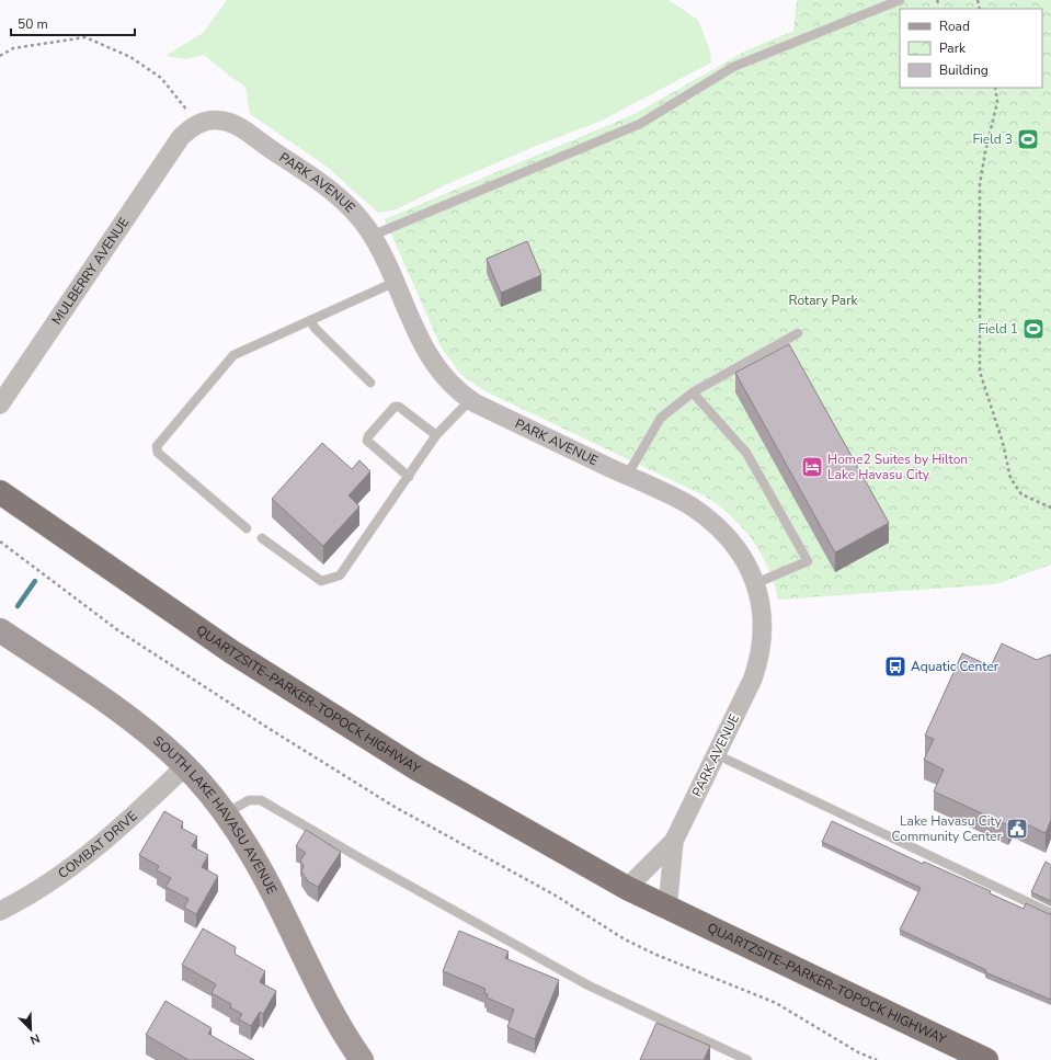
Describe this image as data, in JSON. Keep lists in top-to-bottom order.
{
  "streets": {
    "highway": ["QUARTZSITE–PARKER–TOPOCK HIGHWAY"],
    "main road": ["SOUTH LAKE HAVASU AVENUE"],
    "street": ["PARK AVENUE", "MULBERRY AVENUE", "COMBAT DRIVE"]
  },
  "crossings": [
    ["PARK AVENUE", "MULBERRY AVENUE"],
    ["PARK AVENUE", "QUARTZSITE–PARKER–TOPOCK HIGHWAY"],
    ["SOUTH LAKE HAVASU AVENUE", "COMBAT DRIVE"]
  ],
  "parks": ["Rotary Park"],
  "places": {
    "sports": ["Field 3", "Field 1"],
    "hotel": ["Home2 Suites by Hilton Lake Havasu City"],
    "bus stop": ["Aquatic Center"],
    "public building": ["Lake Havasu City Community Center"]
  },
  "legend": ["Road", "Park", "Building"],
  "scale_bar": "50 m",
  "north": "bottom right"
}
